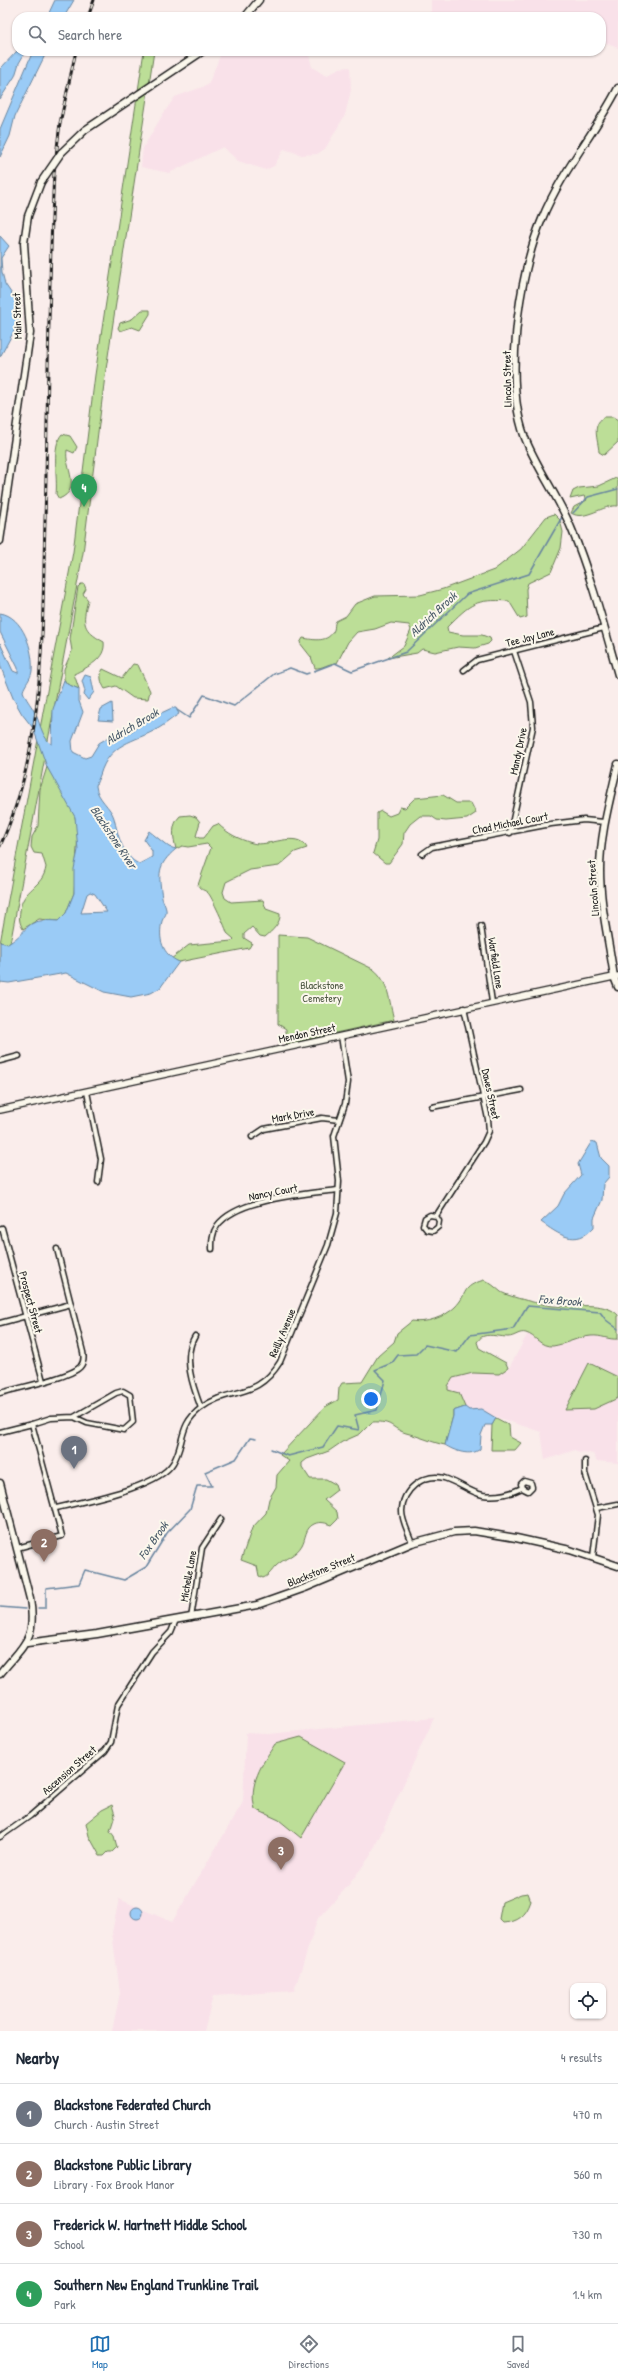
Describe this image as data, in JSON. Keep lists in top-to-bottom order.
{
  "streets": {
    "main road": ["Main Street", "Lincoln Street", "Blackstone Street"],
    "street": [
      "Tee Jay Lane",
      "Mandy Drive",
      "Chad Michael Court",
      "Warfield Lane",
      "Mendon Street",
      "Dawes Street",
      "Mark Drive",
      "Nancy Court",
      "Prospect Street",
      "Reilly Avenue",
      "Michelle Lane",
      "Ascension Street"
    ]
  },
  "crossings": [
    ["Lincoln Street", "Tee Jay Lane"],
    ["Lincoln Street", "Chad Michael Court"],
    ["Lincoln Street", "Mendon Street"],
    ["Tee Jay Lane", "Mandy Drive"],
    ["Mandy Drive", "Chad Michael Court"],
    ["Warfield Lane", "Mendon Street"],
    ["Mendon Street", "Dawes Street"],
    ["Mendon Street", "Reilly Avenue"],
    ["Mark Drive", "Reilly Avenue"],
    ["Nancy Court", "Reilly Avenue"],
    ["Blackstone Street", "Michelle Lane"],
    ["Blackstone Street", "Ascension Street"]
  ],
  "water": ["Aldrich Brook", "Blackstone River", "Fox Brook"],
  "parks": ["Blackstone Cemetery"],
  "page": {
    "search": "Search here",
    "pins": [
      "4",
      "1",
      "2",
      "3"
    ],
    "heading": ["Nearby", "4 results"],
    "list": [
      {
        "mark": "1",
        "name": "Blackstone Federated Church",
        "note": "Church · Austin Street",
        "value": "470 m"
      },
      {
        "mark": "2",
        "name": "Blackstone Public Library",
        "note": "Library · Fox Brook Manor",
        "value": "560 m"
      },
      {
        "mark": "3",
        "name": "Frederick W. Hartnett Middle School",
        "note": "School",
        "value": "730 m"
      },
      {
        "mark": "4",
        "name": "Southern New England Trunkline Trail",
        "note": "Park",
        "value": "1.4 km"
      }
    ],
    "nav": ["Map", "Directions", "Saved"]
  }
}
